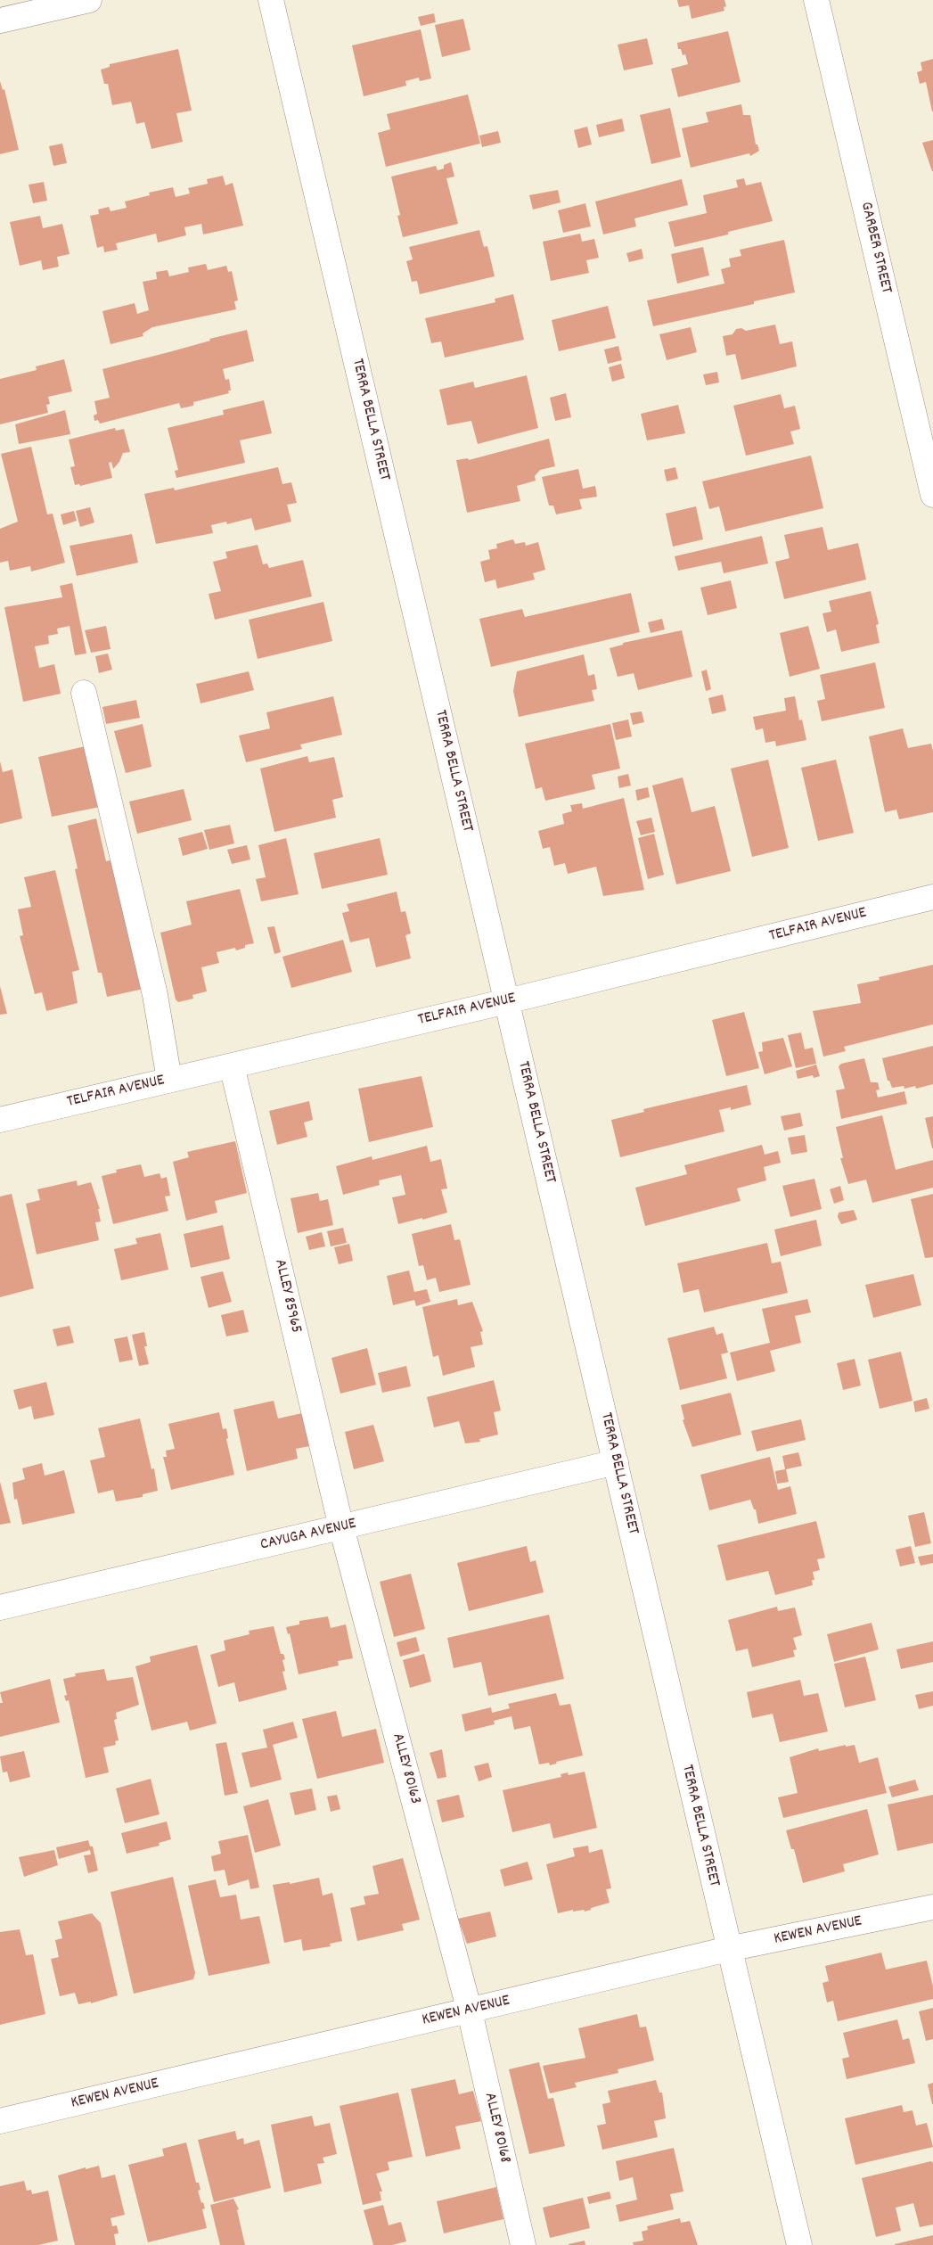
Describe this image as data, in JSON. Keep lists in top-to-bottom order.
{
  "streets": {
    "street": [
      "GARBER STREET",
      "TERRA BELLA STREET",
      "TELFAIR AVENUE",
      "ALLEY 85965",
      "CAYUGA AVENUE",
      "ALLEY 80163",
      "KEWEN AVENUE",
      "ALLEY 80168"
    ]
  },
  "crossings": [
    ["TERRA BELLA STREET", "TELFAIR AVENUE"],
    ["TERRA BELLA STREET", "CAYUGA AVENUE"],
    ["TERRA BELLA STREET", "KEWEN AVENUE"],
    ["TELFAIR AVENUE", "ALLEY 85965"],
    ["ALLEY 85965", "CAYUGA AVENUE"],
    ["ALLEY 85965", "ALLEY 80163"],
    ["CAYUGA AVENUE", "ALLEY 80163"],
    ["ALLEY 80163", "KEWEN AVENUE"],
    ["ALLEY 80163", "ALLEY 80168"],
    ["KEWEN AVENUE", "ALLEY 80168"]
  ]
}
